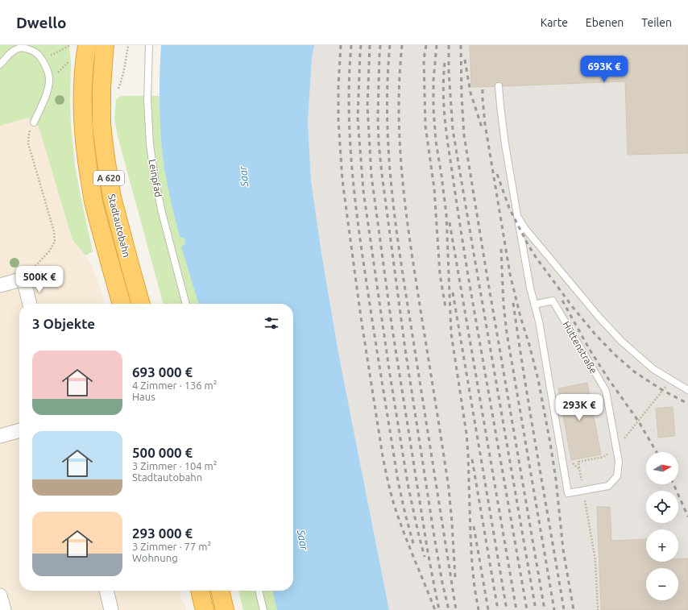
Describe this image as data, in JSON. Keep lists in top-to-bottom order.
{
  "streets": {
    "highway": ["A 620", "Stadtautobahn"],
    "lane": ["Leinpfad", "Hüttenstraße"]
  },
  "water": ["Saar"],
  "north": "right",
  "page": {
    "header": "Dwello",
    "nav": ["Karte", "Ebenen", "Teilen"],
    "price": ["693K €", "500K €", "293K €"],
    "heading": "3 Objekte",
    "list": [
      {
        "name": "693 000 €",
        "note": "4 Zimmer · 136 m² · Haus"
      },
      {
        "name": "500 000 €",
        "note": "3 Zimmer · 104 m² · Stadtautobahn"
      },
      {
        "name": "293 000 €",
        "note": "3 Zimmer · 77 m² · Wohnung"
      }
    ],
    "map_buttons": ["+", "−"]
  }
}
